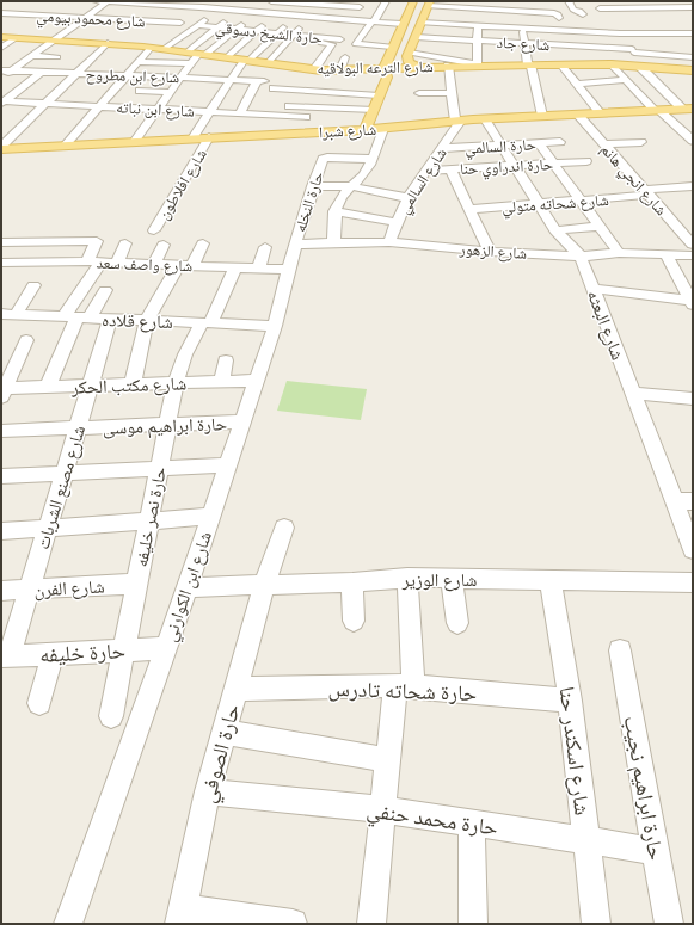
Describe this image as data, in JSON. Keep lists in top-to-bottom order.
{
  "streets": {
    "main road": ["شارع الترعه البولاقيه", "شارع شبرا"],
    "street": [
      "شارع محمود بيومي",
      "حارة الشيخ دسوقي",
      "شارع جاد",
      "شارع ابن مطروح",
      "شارع ابن نباته",
      "حارة السالمي",
      "حارة اندراوي حنا",
      "شارع انجي هانم",
      "شارع السالمي",
      "شارع افلاطون",
      "حارة النخله",
      "شارع شحاته متولي",
      "شارع الزهور",
      "شارع واصف سعد",
      "شارع قلاده",
      "شارع البعثه",
      "شارع مكتب الحكر",
      "حارة ابراهيم موسى",
      "شارع مصنع الشربات",
      "حارة نصر خليفه",
      "شارع الوزير",
      "شارع ابن الكوارني",
      "شارع الفرن",
      "حارة خليفه",
      "حارة شحاته تادرس",
      "شارع اسكندر حنا",
      "حارة الصوفي",
      "حارة ابراهيم نجيب",
      "حارة محمد حنفي"
    ]
  },
  "crossings": [
    ["شارع ابن مطروح", "شارع ابن نباته"],
    ["شارع شبرا", "شارع انجي هانم"],
    ["شارع شبرا", "شارع السالمي"],
    ["شارع شبرا", "شارع افلاطون"],
    ["شارع شبرا", "شارع البعثه"],
    ["حارة السالمي", "شارع السالمي"],
    ["حارة السالمي", "شارع البعثه"],
    ["حارة اندراوي حنا", "شارع السالمي"],
    ["حارة اندراوي حنا", "شارع البعثه"],
    ["شارع انجي هانم", "شارع شحاته متولي"],
    ["شارع السالمي", "شارع الزهور"],
    ["حارة النخله", "شارع الزهور"],
    ["حارة النخله", "شارع ابن الكوارني"],
    ["شارع شحاته متولي", "شارع البعثه"],
    ["شارع الزهور", "شارع البعثه"],
    ["شارع الزهور", "شارع ابن الكوارني"],
    ["شارع واصف سعد", "حارة نصر خليفه"],
    ["شارع واصف سعد", "شارع ابن الكوارني"],
    ["شارع قلاده", "شارع مصنع الشربات"],
    ["شارع قلاده", "حارة نصر خليفه"],
    ["شارع قلاده", "شارع ابن الكوارني"],
    ["شارع مكتب الحكر", "شارع مصنع الشربات"],
    ["شارع مكتب الحكر", "حارة نصر خليفه"],
    ["شارع مكتب الحكر", "شارع ابن الكوارني"],
    ["حارة ابراهيم موسى", "شارع مصنع الشربات"],
    ["حارة ابراهيم موسى", "حارة نصر خليفه"],
    ["حارة ابراهيم موسى", "شارع ابن الكوارني"],
    ["شارع مصنع الشربات", "شارع الفرن"],
    ["شارع مصنع الشربات", "حارة خليفه"],
    ["حارة نصر خليفه", "شارع الفرن"],
    ["حارة نصر خليفه", "حارة خليفه"],
    ["شارع الوزير", "شارع ابن الكوارني"],
    ["شارع الوزير", "شارع اسكندر حنا"],
    ["شارع الوزير", "حارة الصوفي"],
    ["شارع ابن الكوارني", "حارة خليفه"],
    ["حارة شحاته تادرس", "شارع اسكندر حنا"],
    ["حارة شحاته تادرس", "حارة الصوفي"],
    ["شارع اسكندر حنا", "حارة محمد حنفي"],
    ["حارة الصوفي", "حارة محمد حنفي"],
    ["حارة ابراهيم نجيب", "حارة محمد حنفي"]
  ]
}
